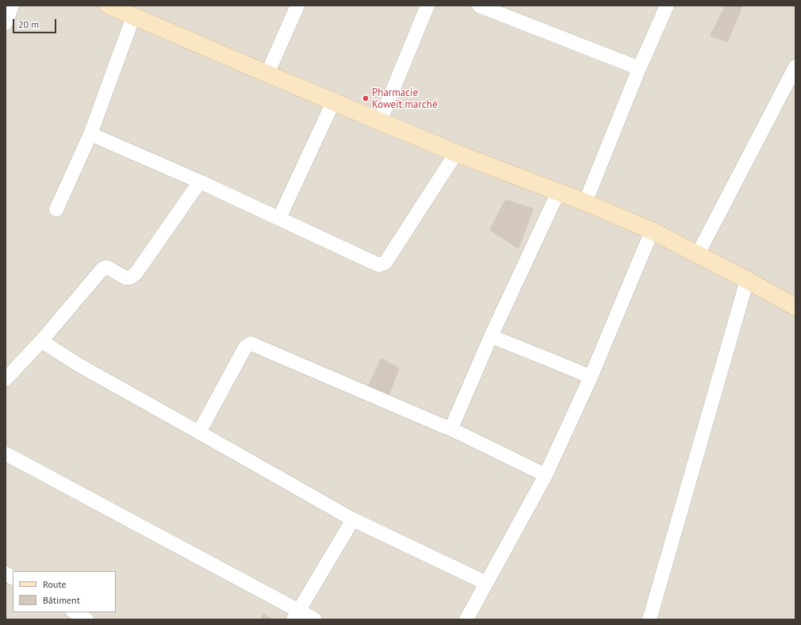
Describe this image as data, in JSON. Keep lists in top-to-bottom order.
{
  "places": ["Pharmacie Koweït marché"],
  "legend": ["Route", "Bâtiment"],
  "scale_bar": "20 m"
}
